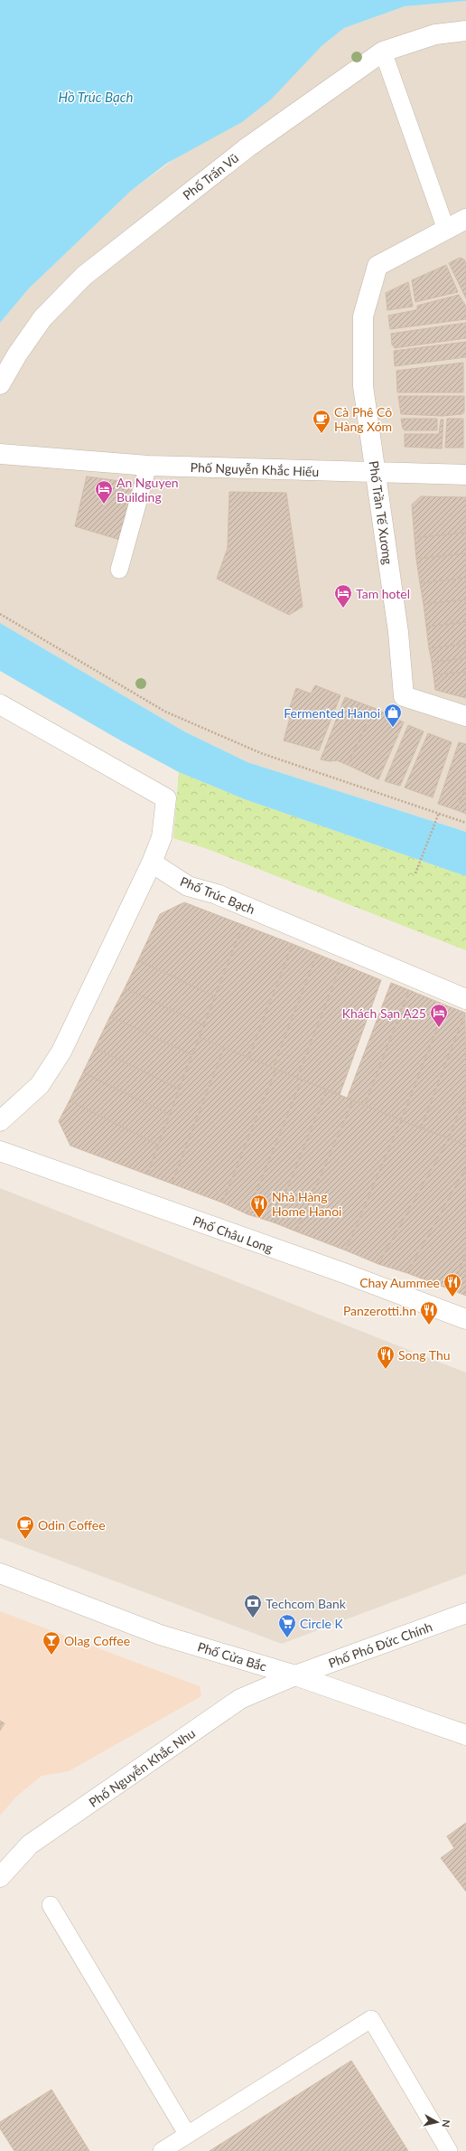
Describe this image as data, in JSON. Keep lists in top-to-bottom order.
{
  "streets": {
    "street": [
      "Phố Trấn Vũ",
      "Phố Nguyễn Khắc Hiếu",
      "Phố Trần Tế Xương",
      "Phố Trúc Bạch",
      "Phố Châu Long",
      "Phố Phó Đức Chính",
      "Phố Cửa Bắc",
      "Phố Nguyễn Khắc Nhu"
    ]
  },
  "crossings": [
    ["Phố Nguyễn Khắc Hiếu", "Phố Trần Tế Xương"],
    ["Phố Phó Đức Chính", "Phố Cửa Bắc"],
    ["Phố Phó Đức Chính", "Phố Nguyễn Khắc Nhu"],
    ["Phố Cửa Bắc", "Phố Nguyễn Khắc Nhu"]
  ],
  "water": ["Hồ Trúc Bạch"],
  "places": {
    "cafe": ["Cà Phê Cô Hàng Xóm", "Odin Coffee"],
    "hotel": ["An Nguyen Building", "Tam hotel", "Khách Sạn A25"],
    "shop": ["Fermented Hanoi"],
    "restaurant": [
      "Nhà Hàng Home Hanoi",
      "Chay Aummee",
      "Panzerotti.hn",
      "Song Thu"
    ],
    "bank": ["Techcom Bank"],
    "supermarket": ["Circle K"],
    "bar": ["Olag Coffee"]
  },
  "north": "right"
}
